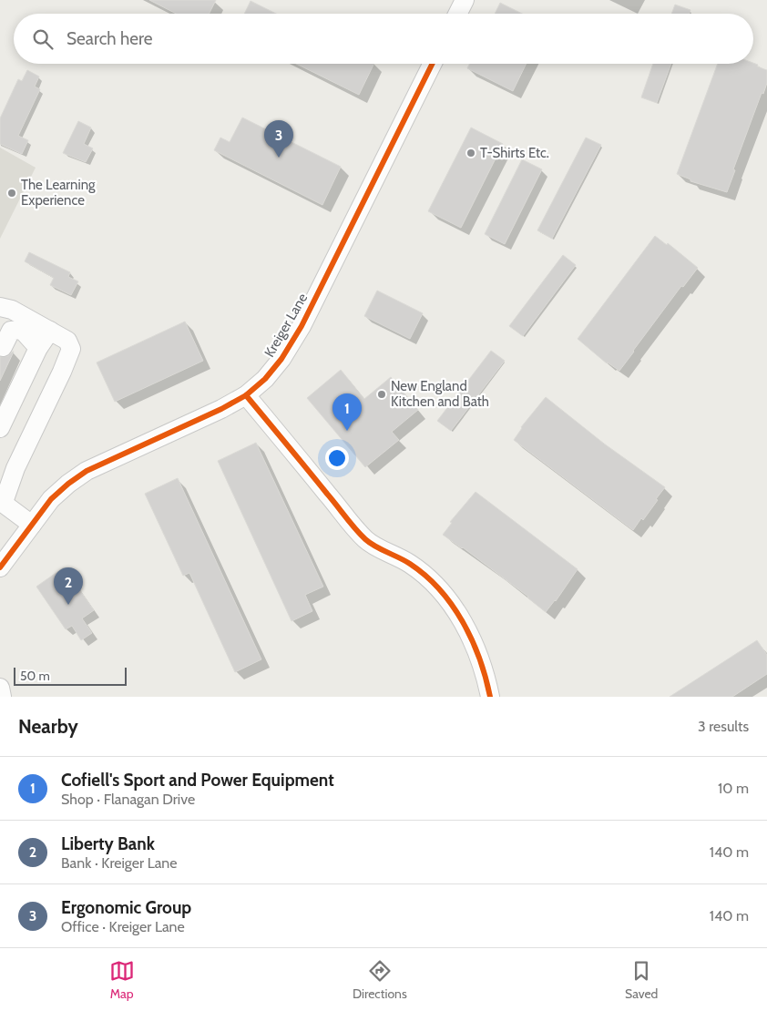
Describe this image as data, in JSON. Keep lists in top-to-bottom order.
{
  "streets": {
    "street": ["Kreiger Lane"]
  },
  "places": ["T-Shirts Etc.", "The Learning Experience", "New England Kitchen and Bath"],
  "scale_bar": "50 m",
  "page": {
    "search": "Search here",
    "pins": ["3", "1", "2"],
    "scale": "50 m",
    "heading": ["Nearby", "3 results"],
    "list": [
      {
        "mark": "1",
        "name": "Cofiell's Sport and Power Equipment",
        "note": "Shop · Flanagan Drive",
        "value": "10 m"
      },
      {
        "mark": "2",
        "name": "Liberty Bank",
        "note": "Bank · Kreiger Lane",
        "value": "140 m"
      },
      {
        "mark": "3",
        "name": "Ergonomic Group",
        "note": "Office · Kreiger Lane",
        "value": "140 m"
      }
    ],
    "nav": ["Map", "Directions", "Saved"]
  }
}
